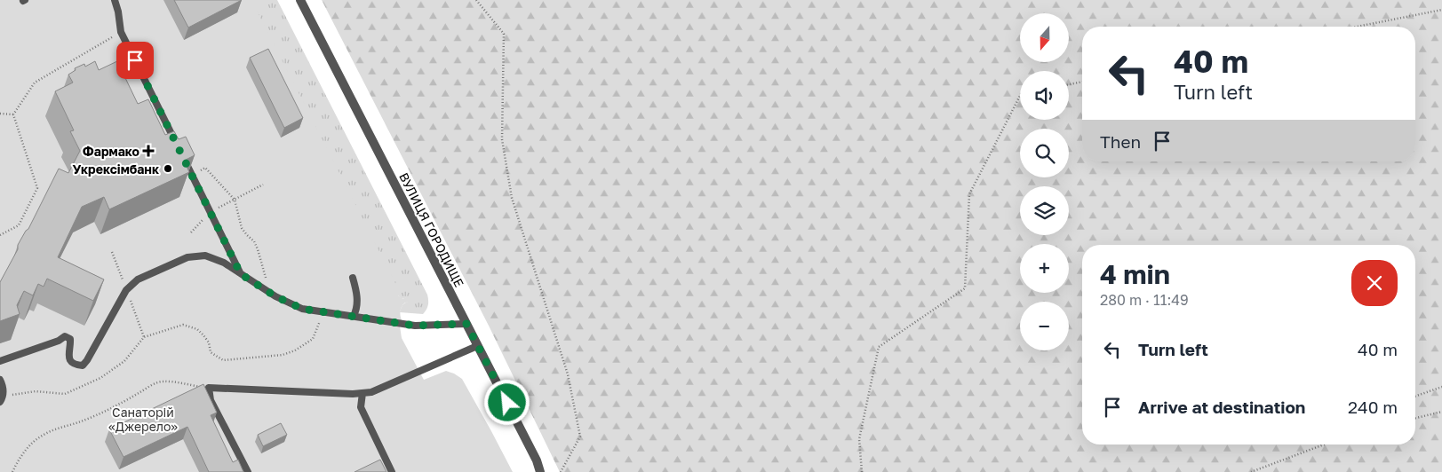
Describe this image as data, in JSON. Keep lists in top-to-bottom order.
{
  "streets": {
    "street": ["ВУЛИЦЯ ГОРОДИЩЕ"]
  },
  "parks": ["Санаторій «Джерело»"],
  "places": {
    "health": ["Фармако"],
    "other": ["Укрексімбанк"]
  },
  "north": "bottom",
  "page": {
    "map_buttons": ["+", "−"],
    "turn": ["40 m", "Turn left"],
    "then": "Then",
    "heading": ["4 min", "280 m · 11:49"],
    "list": [
      {
        "name": "Turn left",
        "value": "40 m"
      },
      {
        "name": "Arrive at destination",
        "value": "240 m"
      }
    ]
  }
}
